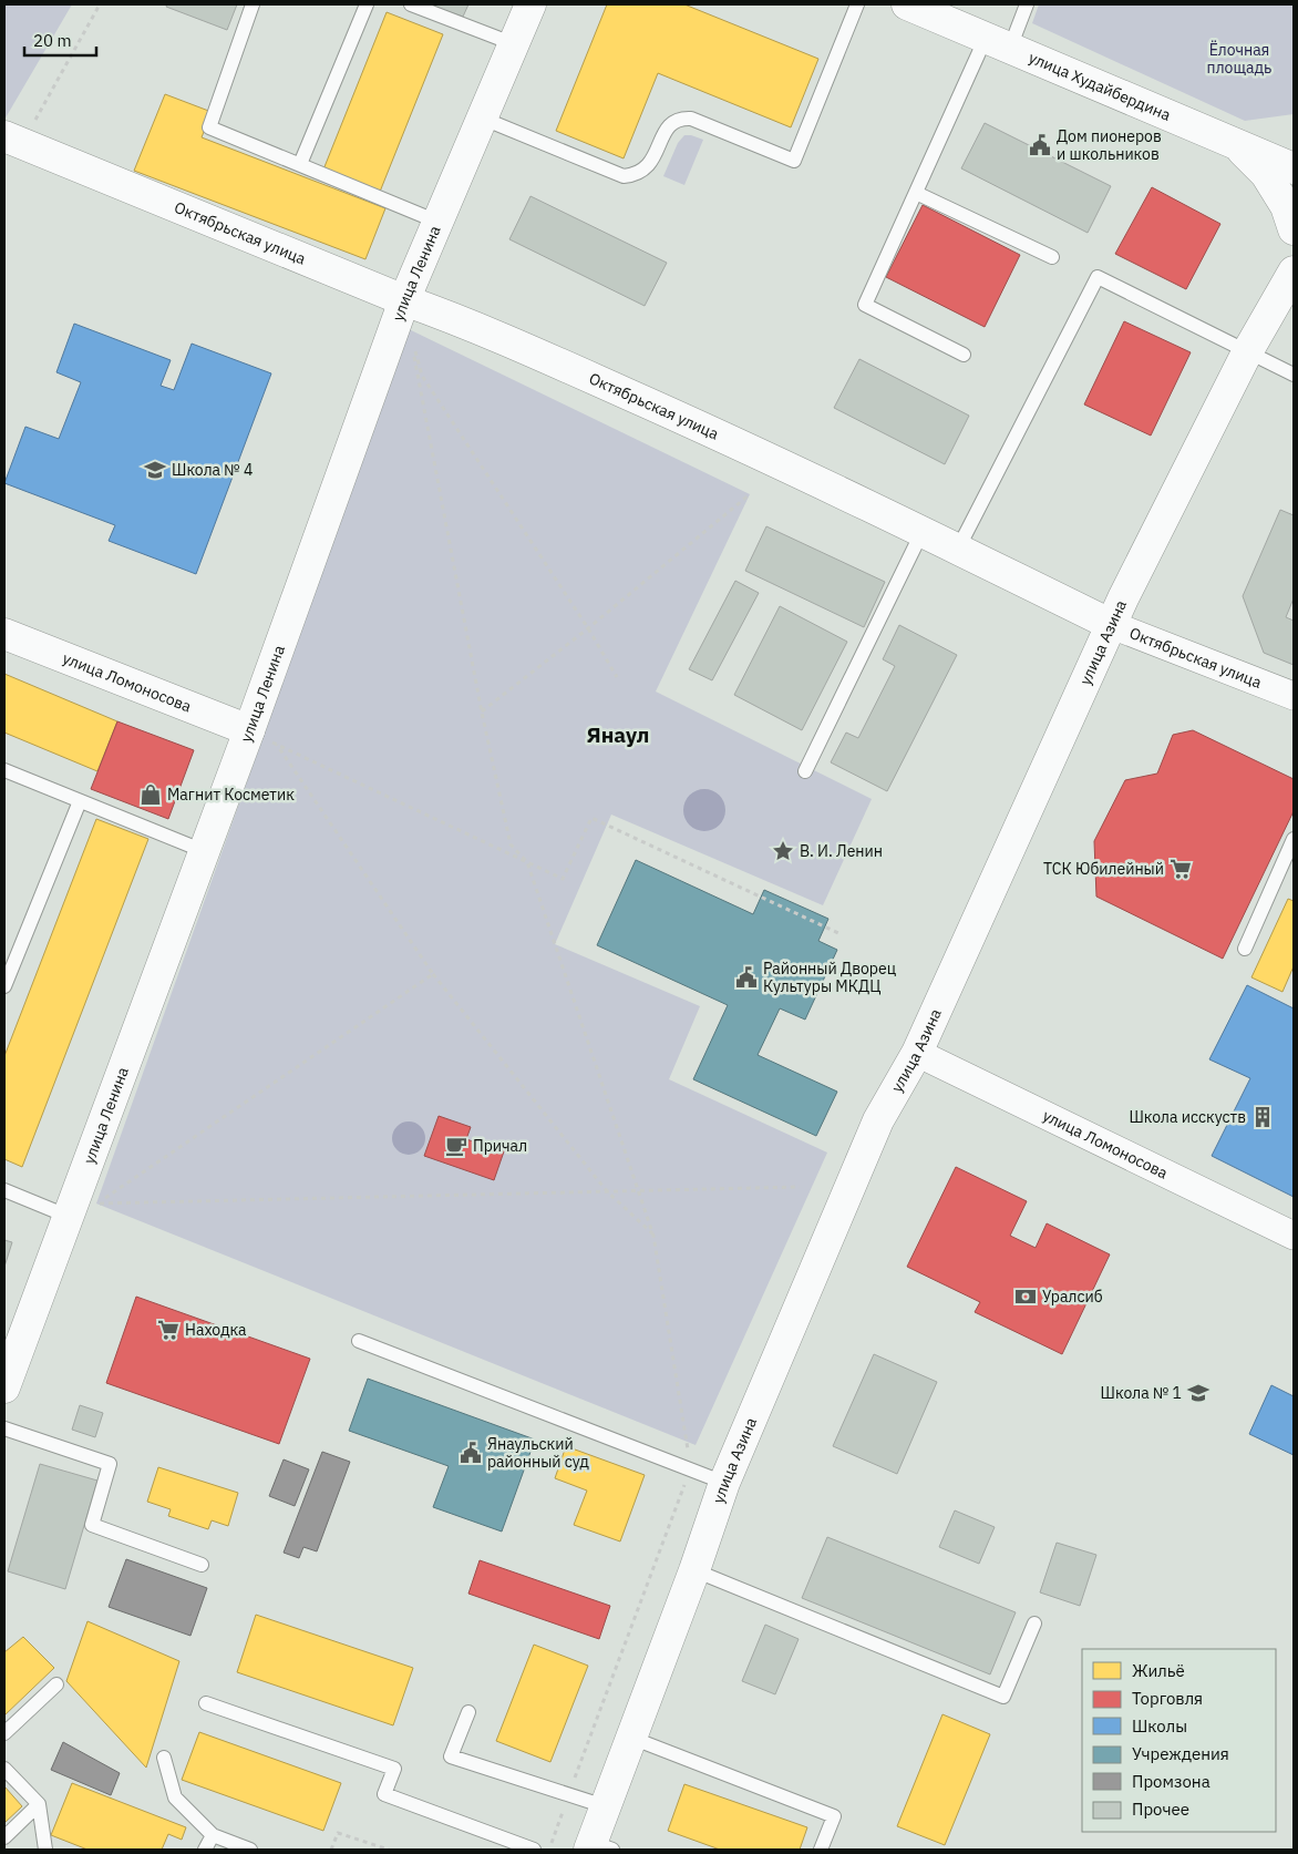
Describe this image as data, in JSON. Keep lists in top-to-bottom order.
{
  "streets": {
    "street": [
      "улица Худайбердина",
      "Октябрьская улица",
      "улица Ленина",
      "улица Азина",
      "улица Ломоносова"
    ]
  },
  "crossings": [
    ["Октябрьская улица", "улица Ленина"],
    ["Октябрьская улица", "улица Азина"],
    ["улица Ленина", "улица Ломоносова"],
    ["улица Азина", "улица Ломоносова"]
  ],
  "districts": ["Янаул"],
  "parks": ["Ёлочная площадь"],
  "places": {
    "public building": ["Дом пионеров и школьников", "Районный Дворец Культуры МКДЦ", "Янаульский районный суд"],
    "school or university": ["Школа № 4", "Школа № 1"],
    "shop": ["Магнит Косметик"],
    "place": ["В. И. Ленин"],
    "supermarket": ["ТСК Юбилейный", "Находка"],
    "building": ["Школа исскуств"],
    "cafe": ["Причал"],
    "bank": ["Уралсиб"]
  },
  "legend": [
    "Жильё",
    "Торговля",
    "Школы",
    "Учреждения",
    "Промзона",
    "Прочее"
  ],
  "scale_bar": "20 m"
}
